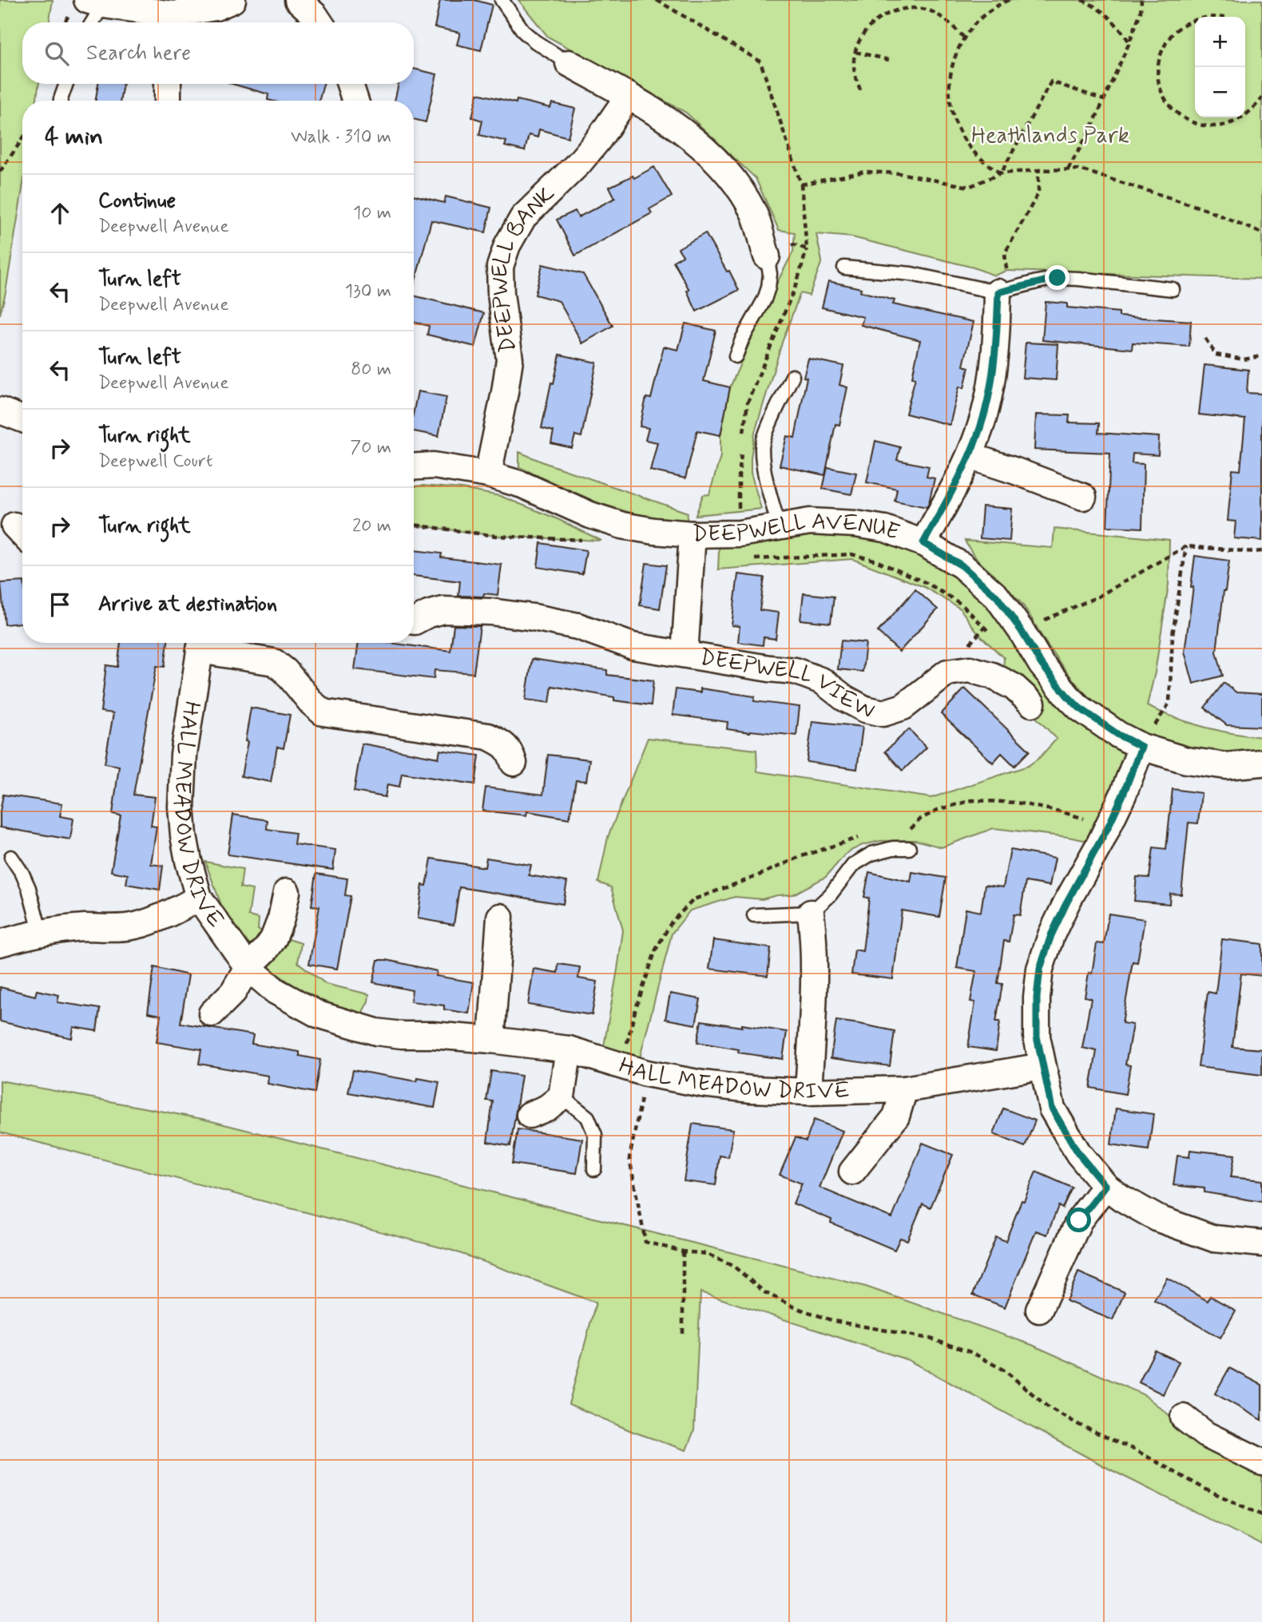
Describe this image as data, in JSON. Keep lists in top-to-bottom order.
{
  "streets": {
    "street": [
      "DEEPWELL BANK",
      "DEEPWELL AVENUE",
      "DEEPWELL VIEW",
      "HALL MEADOW DRIVE"
    ]
  },
  "crossings": [
    ["DEEPWELL BANK", "DEEPWELL AVENUE"],
    ["DEEPWELL AVENUE", "DEEPWELL VIEW"]
  ],
  "parks": ["Heathlands Park"],
  "page": {
    "map_buttons": ["+", "−"],
    "search": "Search here",
    "heading": ["4 min", "Walk · 310 m"],
    "list": [
      ["Continue", "Deepwell Avenue", "10 m"],
      ["Turn left", "Deepwell Avenue", "130 m"],
      ["Turn left", "Deepwell Avenue", "80 m"],
      ["Turn right", "Deepwell Court", "70 m"],
      ["Turn right", "20 m"],
      "Arrive at destination"
    ]
  }
}
